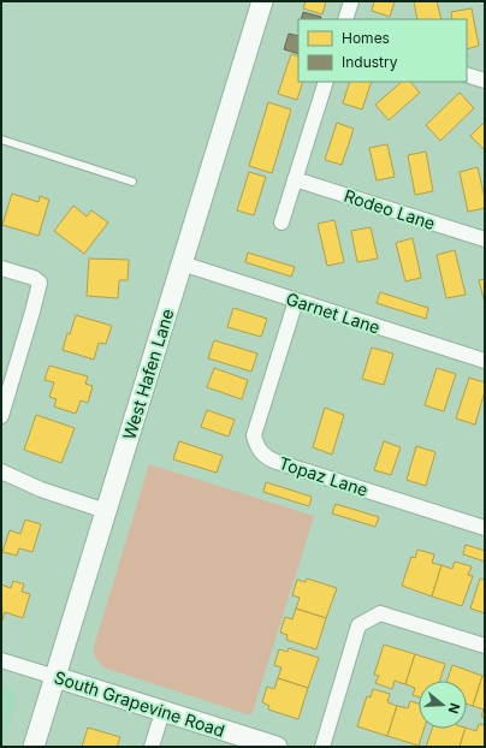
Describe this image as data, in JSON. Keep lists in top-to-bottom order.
{
  "streets": {
    "main road": ["West Hafen Lane", "South Grapevine Road"],
    "street": ["Rodeo Lane", "Garnet Lane", "Topaz Lane"]
  },
  "crossings": [
    ["Garnet Lane", "West Hafen Lane"],
    ["Garnet Lane", "Topaz Lane"],
    ["West Hafen Lane", "South Grapevine Road"]
  ],
  "legend": ["Homes", "Industry"],
  "north": "right"
}
